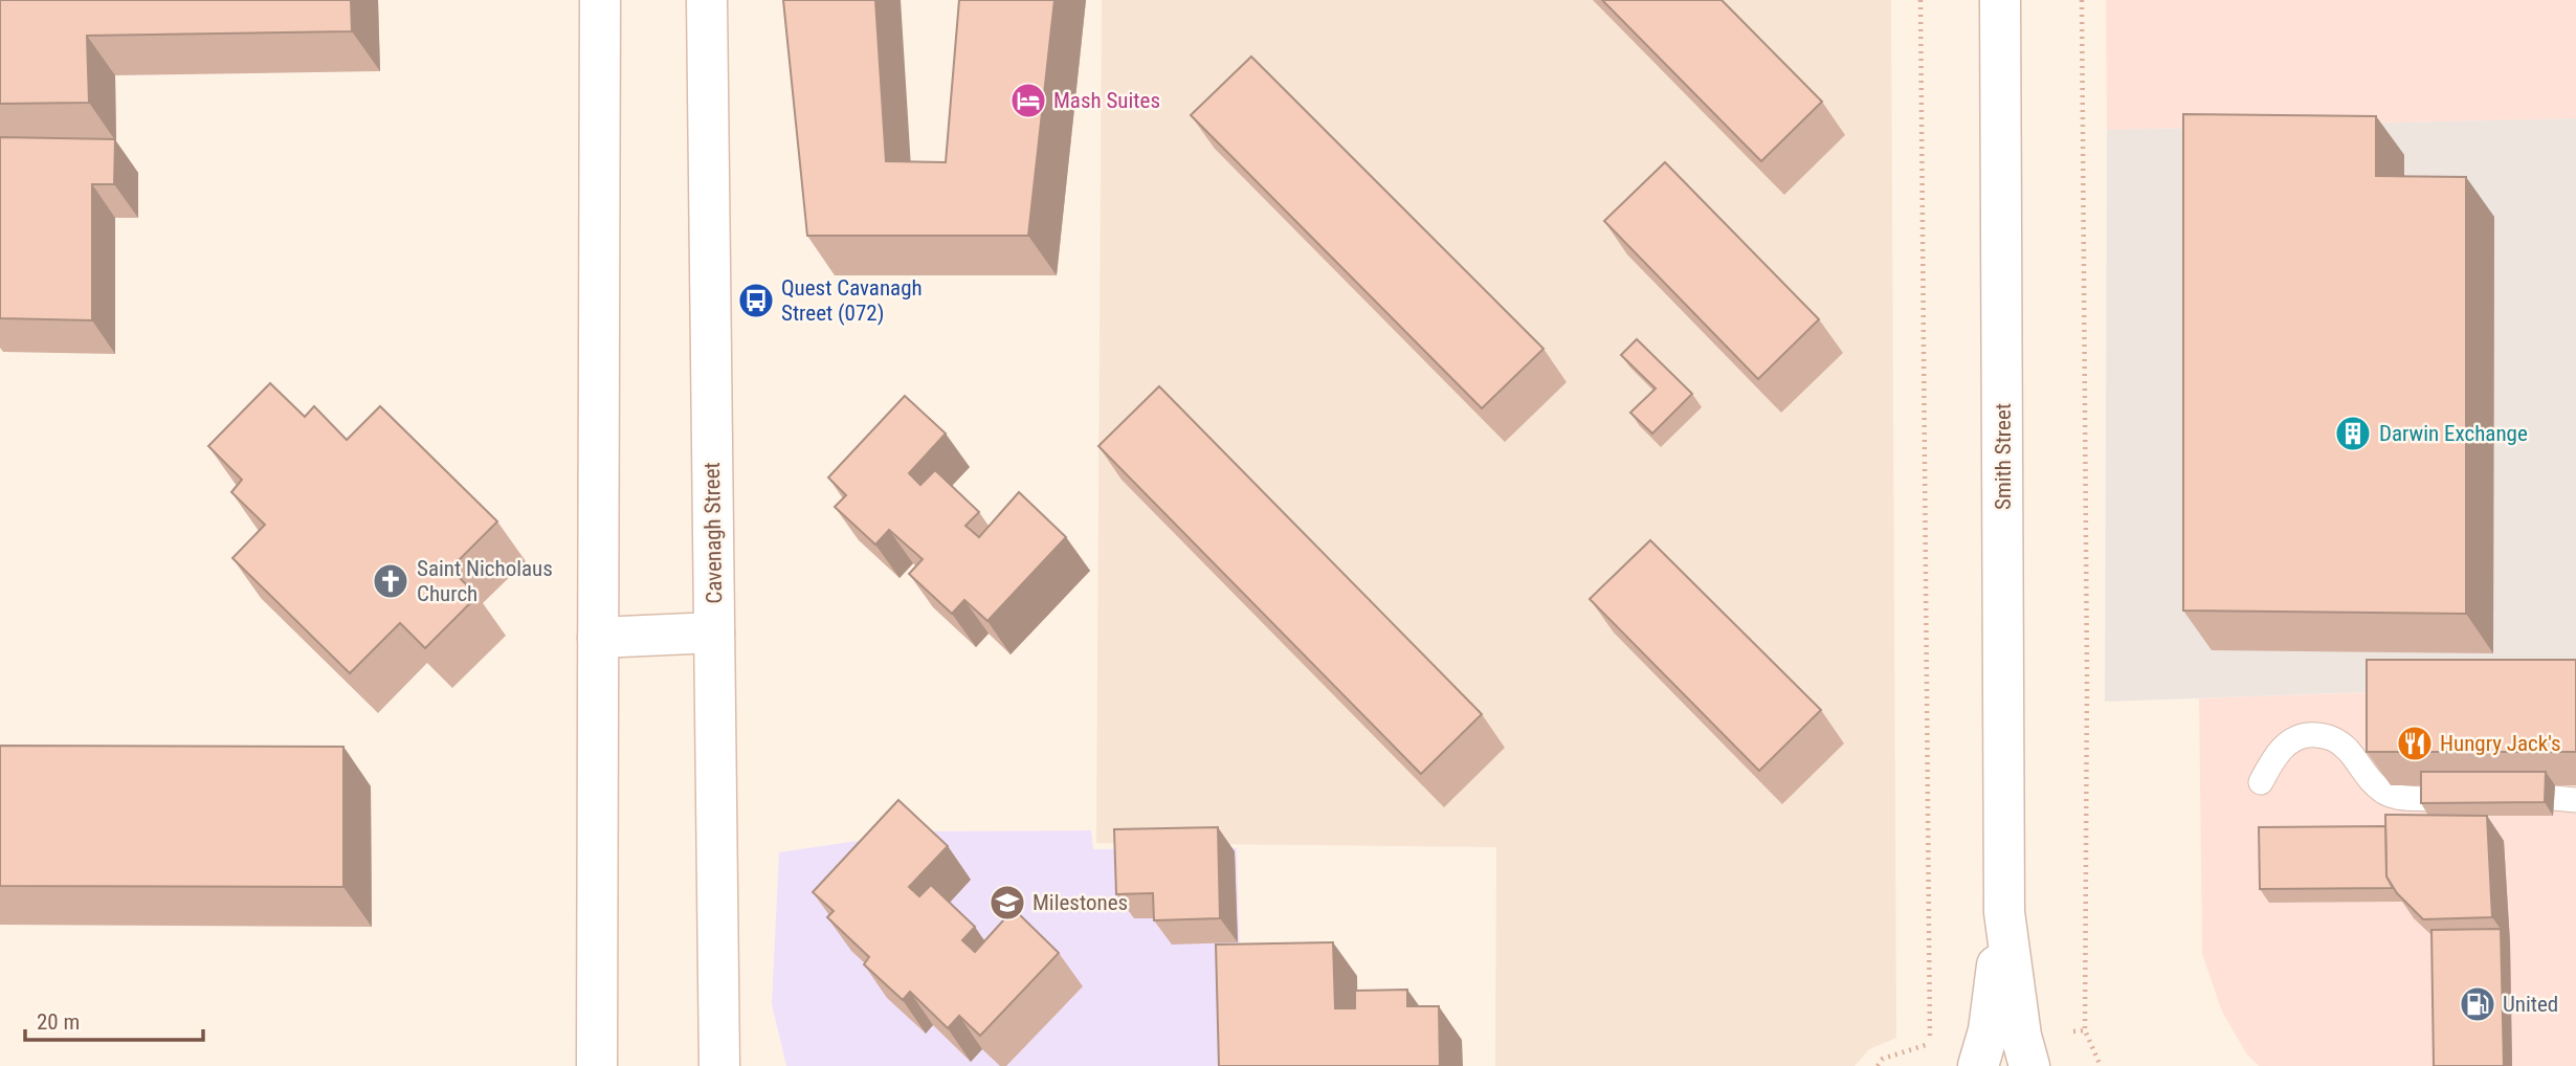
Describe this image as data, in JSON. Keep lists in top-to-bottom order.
{
  "streets": {
    "street": ["Smith Street", "Cavenagh Street"]
  },
  "places": {
    "hotel": ["Mash Suites"],
    "bus stop": ["Quest Cavanagh Street (072)"],
    "building": ["Darwin Exchange"],
    "church": ["Saint Nicholaus Church"],
    "restaurant": ["Hungry Jack's"],
    "school or university": ["Milestones"],
    "fuel station": ["United"]
  },
  "scale_bar": "20 m"
}
